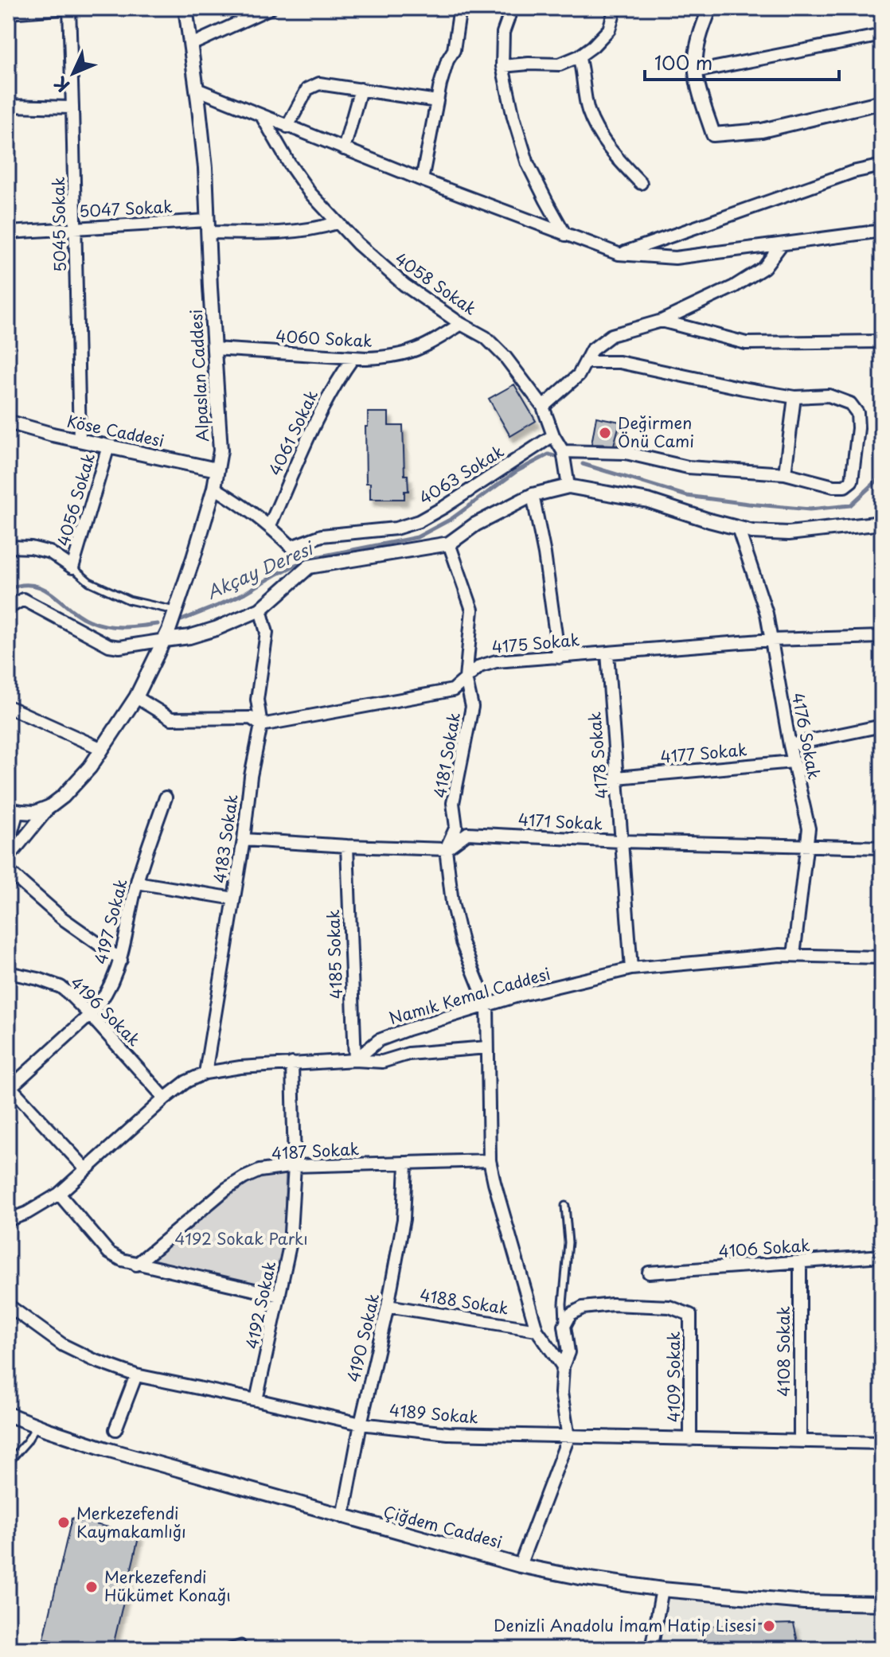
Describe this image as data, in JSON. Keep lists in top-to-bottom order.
{
  "streets": {
    "street": [
      "5047 Sokak",
      "5045 Sokak",
      "4058 Sokak",
      "4060 Sokak",
      "Alpaslan Caddesi",
      "Köse Caddesi",
      "4061 Sokak",
      "4063 Sokak",
      "4056 Sokak",
      "4175 Sokak",
      "4176 Sokak",
      "4177 Sokak",
      "4181 Sokak",
      "4178 Sokak",
      "4171 Sokak",
      "4183 Sokak",
      "4197 Sokak",
      "4185 Sokak",
      "Namık Kemal Caddesi",
      "4196 Sokak",
      "4187 Sokak",
      "4106 Sokak",
      "4188 Sokak",
      "4192 Sokak",
      "4190 Sokak",
      "4108 Sokak",
      "4109 Sokak",
      "4189 Sokak",
      "Çiğdem Caddesi"
    ]
  },
  "crossings": [
    ["5047 Sokak", "5045 Sokak"],
    ["5047 Sokak", "4058 Sokak"],
    ["5047 Sokak", "Alpaslan Caddesi"],
    ["5045 Sokak", "Köse Caddesi"],
    ["4058 Sokak", "4060 Sokak"],
    ["4058 Sokak", "4063 Sokak"],
    ["4060 Sokak", "Alpaslan Caddesi"],
    ["4060 Sokak", "4061 Sokak"],
    ["Alpaslan Caddesi", "Köse Caddesi"],
    ["Alpaslan Caddesi", "4063 Sokak"],
    ["Alpaslan Caddesi", "4175 Sokak"],
    ["Köse Caddesi", "4056 Sokak"],
    ["4061 Sokak", "4063 Sokak"],
    ["4175 Sokak", "4176 Sokak"],
    ["4175 Sokak", "4181 Sokak"],
    ["4175 Sokak", "4178 Sokak"],
    ["4175 Sokak", "4183 Sokak"],
    ["4176 Sokak", "4177 Sokak"],
    ["4176 Sokak", "4171 Sokak"],
    ["4176 Sokak", "Namık Kemal Caddesi"],
    ["4177 Sokak", "4178 Sokak"],
    ["4181 Sokak", "4171 Sokak"],
    ["4181 Sokak", "Namık Kemal Caddesi"],
    ["4181 Sokak", "4187 Sokak"],
    ["4181 Sokak", "4188 Sokak"],
    ["4178 Sokak", "4171 Sokak"],
    ["4178 Sokak", "Namık Kemal Caddesi"],
    ["4197 Sokak", "4196 Sokak"],
    ["4185 Sokak", "Namık Kemal Caddesi"],
    ["4187 Sokak", "4192 Sokak"],
    ["4187 Sokak", "4190 Sokak"],
    ["4106 Sokak", "4108 Sokak"],
    ["4188 Sokak", "4190 Sokak"],
    ["4192 Sokak", "4189 Sokak"],
    ["4190 Sokak", "4189 Sokak"],
    ["4190 Sokak", "Çiğdem Caddesi"],
    ["4108 Sokak", "4189 Sokak"],
    ["4109 Sokak", "4189 Sokak"]
  ],
  "water": ["Akçay Deresi"],
  "parks": ["4192 Sokak Parkı"],
  "places": [
    "Değirmen Önü Cami",
    "Merkezefendi Kaymakamlığı",
    "Merkezefendi Hükümet Konağı",
    "Denizli Anadolu İmam Hatip Lisesi"
  ],
  "scale_bar": "100 m",
  "north": "bottom left"
}
